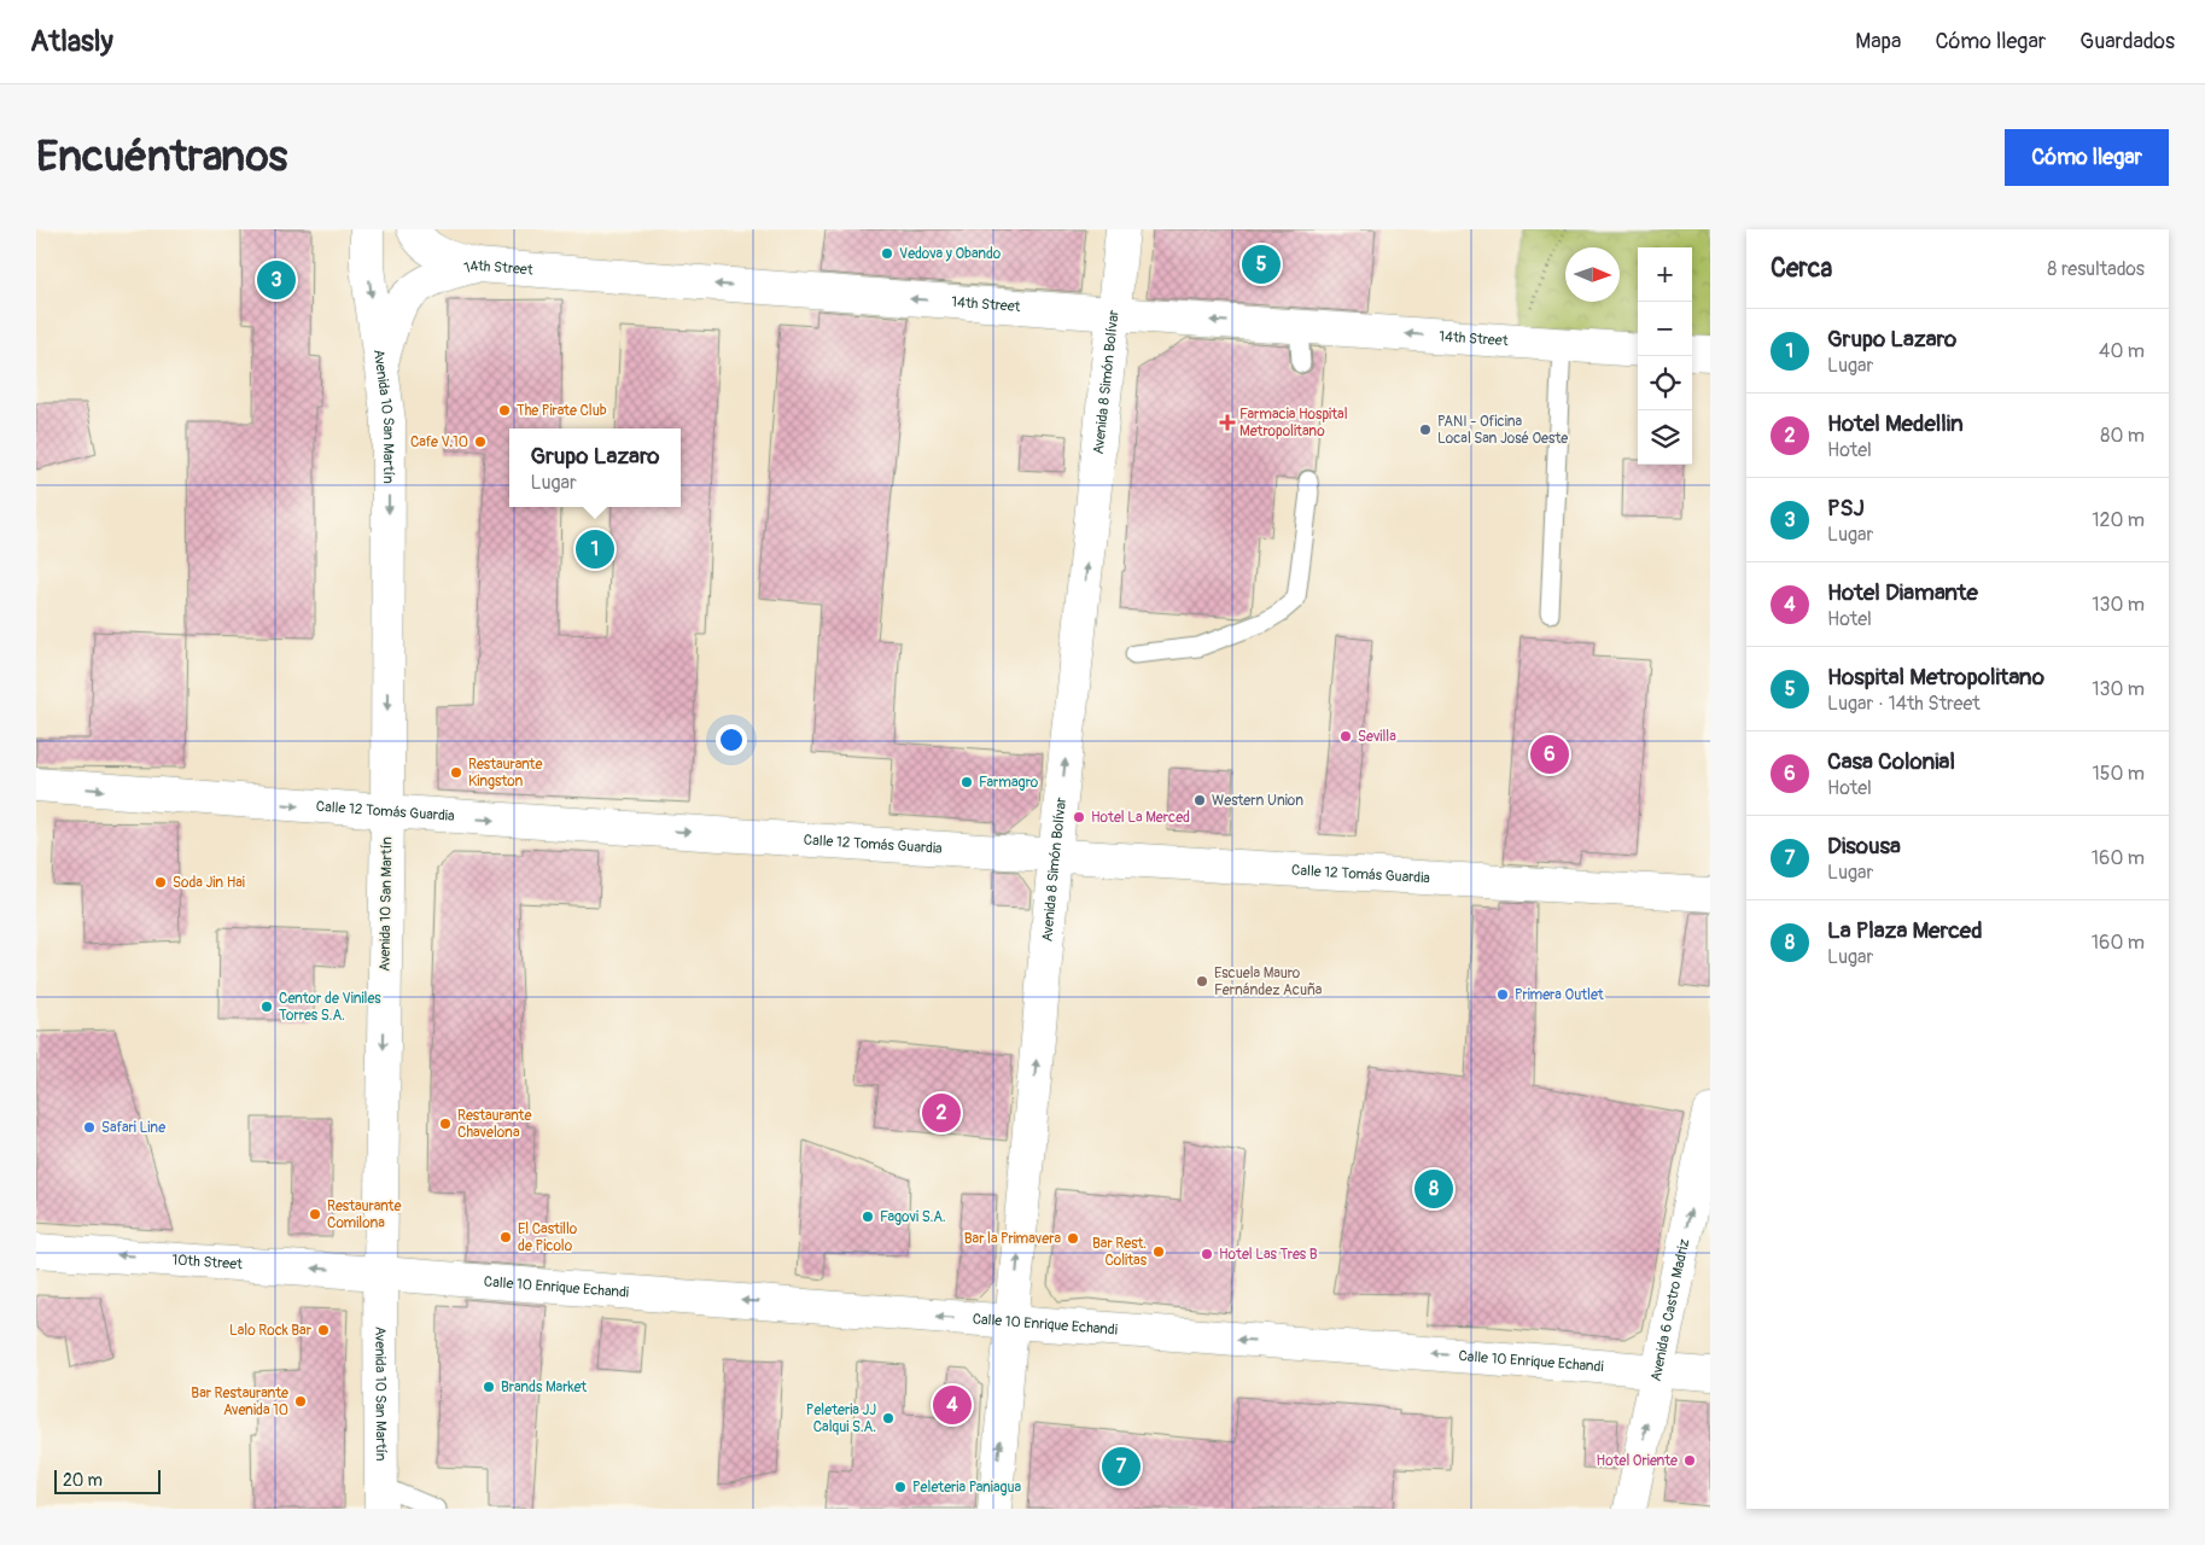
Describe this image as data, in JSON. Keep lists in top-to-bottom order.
{
  "streets": {
    "street": [
      "14th Street",
      "Avenida 8 Simón Bolívar",
      "Avenida 10 San Martín",
      "Calle 12 Tomás Guardia",
      "10th Street",
      "Calle 10 Enrique Echandi",
      "Avenida 6 Castro Madriz"
    ]
  },
  "crossings": [
    ["14th Street", "Avenida 8 Simón Bolívar"],
    ["14th Street", "Avenida 10 San Martín"],
    ["Avenida 8 Simón Bolívar", "Calle 12 Tomás Guardia"],
    ["Avenida 8 Simón Bolívar", "Calle 10 Enrique Echandi"],
    ["Avenida 10 San Martín", "Calle 12 Tomás Guardia"],
    ["Avenida 10 San Martín", "10th Street"],
    ["Avenida 10 San Martín", "Calle 10 Enrique Echandi"],
    ["10th Street", "Calle 10 Enrique Echandi"],
    ["Calle 10 Enrique Echandi", "Avenida 6 Castro Madriz"]
  ],
  "one_way": [
    "14th Street",
    "Avenida 8 Simón Bolívar",
    "Avenida 10 San Martín",
    "Calle 12 Tomás Guardia",
    "10th Street",
    "Calle 10 Enrique Echandi",
    "Avenida 6 Castro Madriz"
  ],
  "places": {
    "other": [
      "Vedova y Obando",
      "The Pirate Club",
      "PANI - Oficina Local San José Oeste",
      "Cafe V.10",
      "Sevilla",
      "Restaurante Kingston",
      "Farmagro",
      "Western Union",
      "Hotel La Merced",
      "Soda Jin Hai",
      "Escuela Mauro Fernández Acuña",
      "Primera Outlet",
      "Centor de Viniles Torres S.A.",
      "Restaurante Chavelona",
      "Safari Line",
      "Restaurante Comilona",
      "Fagovi S.A.",
      "El Castillo de Picolo",
      "Bar la Primavera",
      "Bar Rest. Colitas",
      "Hotel Las Tres B",
      "Lalo Rock Bar",
      "Brands Market",
      "Bar Restaurante Avenida 10",
      "Peleteria JJ Calqui S.A.",
      "Hotel Oriente",
      "Peleteria Paniagua"
    ],
    "health": ["Farmacia Hospital Metropolitano"]
  },
  "scale_bar": "20 m",
  "north": "right",
  "page": {
    "header": "Atlasly",
    "nav": ["Mapa", "Cómo llegar", "Guardados"],
    "buttons": "Cómo llegar",
    "title": "Encuéntranos",
    "heading": ["Cerca", "8 resultados"],
    "pins": [
      "5",
      "3",
      "1",
      "6",
      "2",
      "8",
      "4",
      "7"
    ],
    "map_buttons": ["+", "−"],
    "list": [
      {
        "mark": "1",
        "name": "Grupo Lazaro",
        "note": "Lugar",
        "value": "40 m"
      },
      {
        "mark": "2",
        "name": "Hotel Medellin",
        "note": "Hotel",
        "value": "80 m"
      },
      {
        "mark": "3",
        "name": "PSJ",
        "note": "Lugar",
        "value": "120 m"
      },
      {
        "mark": "4",
        "name": "Hotel Diamante",
        "note": "Hotel",
        "value": "130 m"
      },
      {
        "mark": "5",
        "name": "Hospital Metropolitano",
        "note": "Lugar · 14th Street",
        "value": "130 m"
      },
      {
        "mark": "6",
        "name": "Casa Colonial",
        "note": "Hotel",
        "value": "150 m"
      },
      {
        "mark": "7",
        "name": "Disousa",
        "note": "Lugar",
        "value": "160 m"
      },
      {
        "mark": "8",
        "name": "La Plaza Merced",
        "note": "Lugar",
        "value": "160 m"
      }
    ],
    "popup": ["Grupo Lazaro", "Lugar"],
    "scale": "20 m"
  }
}
